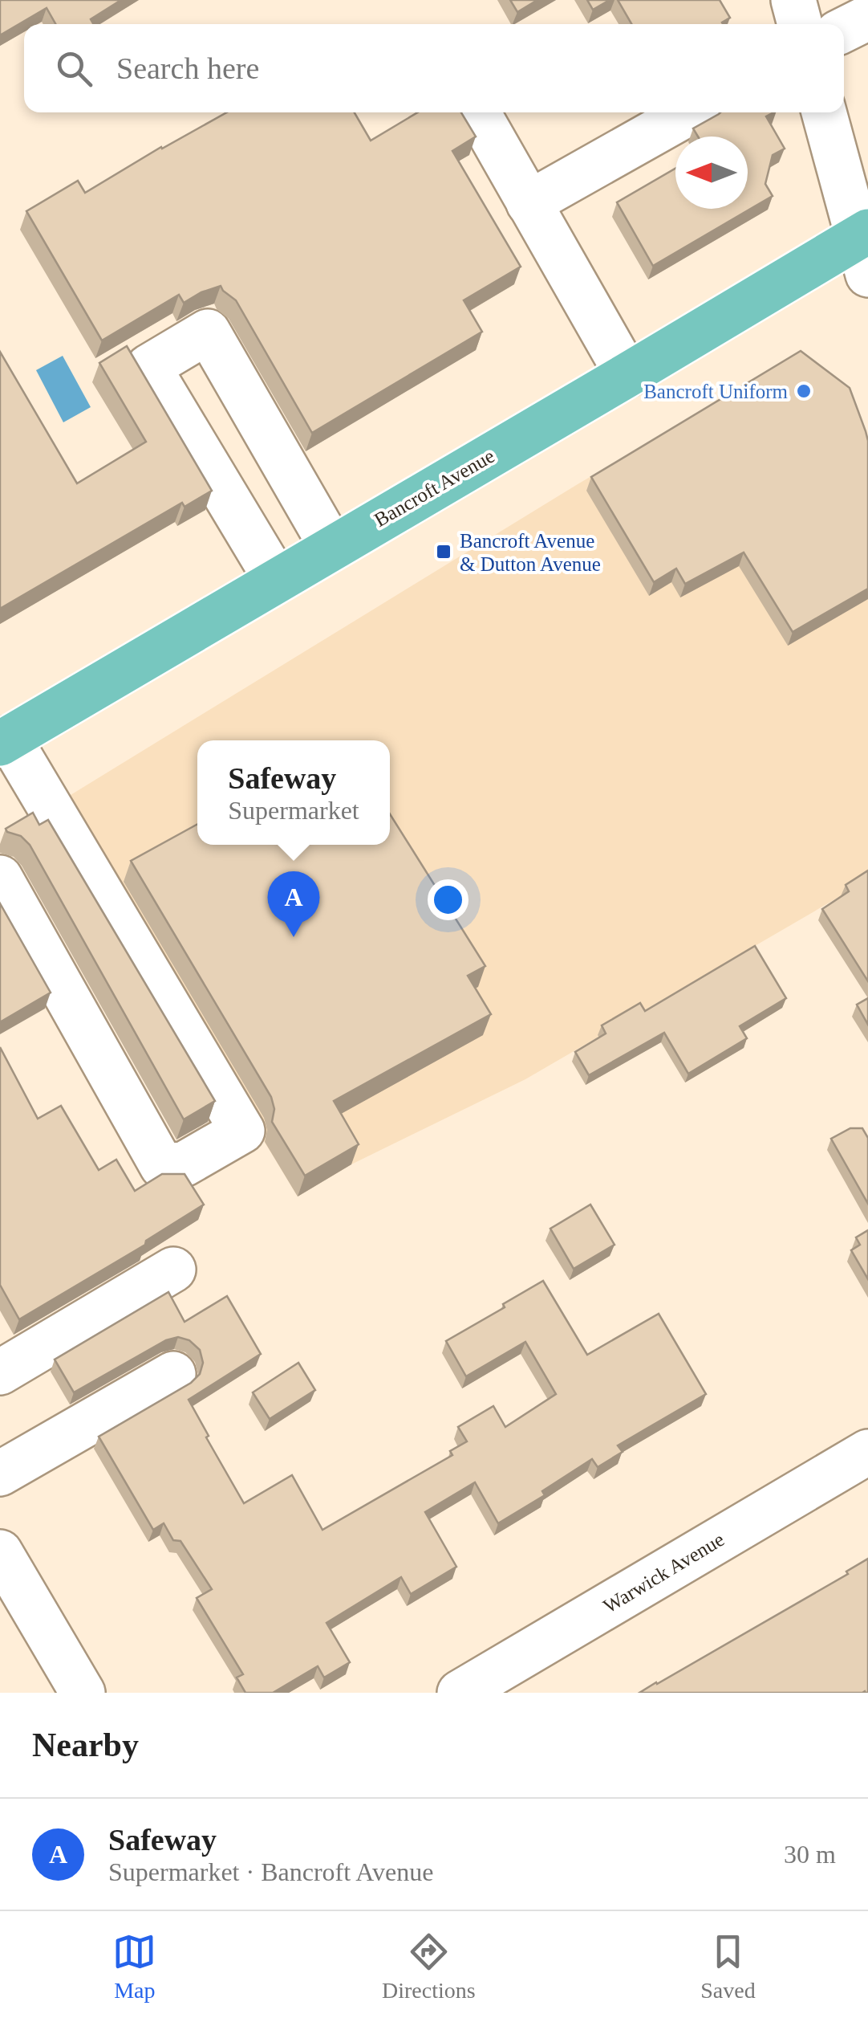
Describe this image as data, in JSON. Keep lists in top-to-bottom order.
{
  "streets": {
    "main road": ["Bancroft Avenue"],
    "street": ["Warwick Avenue"]
  },
  "places": {
    "other": ["Bancroft Uniform"],
    "transit": ["Bancroft Avenue & Dutton Avenue"]
  },
  "north": "left",
  "page": {
    "search": "Search here",
    "popup": ["Safeway", "Supermarket"],
    "pins": "A",
    "heading": "Nearby",
    "list": [
      {
        "mark": "A",
        "name": "Safeway",
        "note": "Supermarket · Bancroft Avenue",
        "value": "30 m"
      }
    ],
    "nav": ["Map", "Directions", "Saved"]
  }
}
